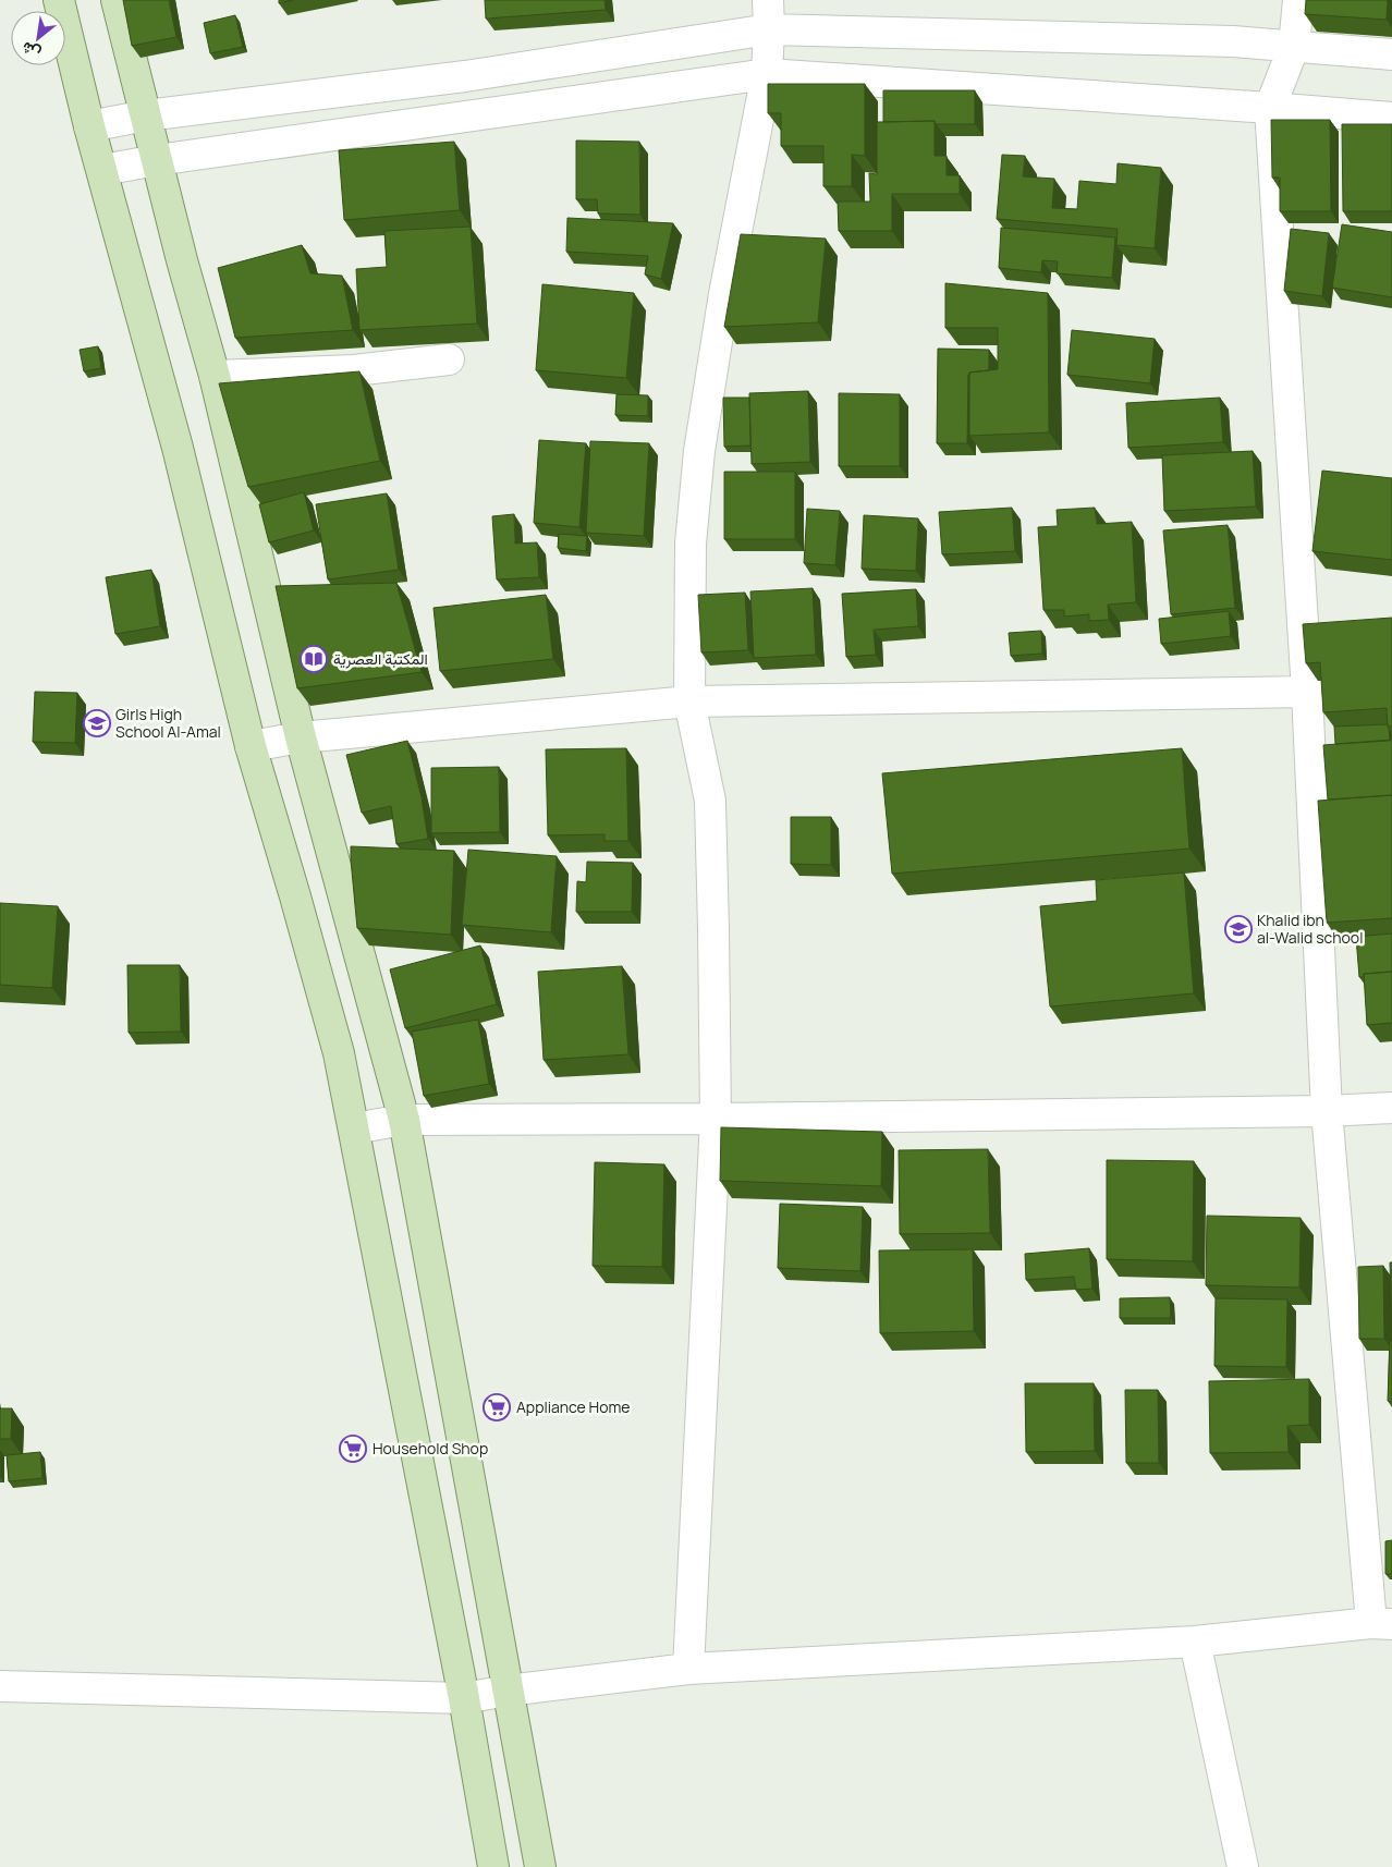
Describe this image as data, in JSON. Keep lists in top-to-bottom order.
{
  "places": {
    "library": ["المكتبة العصرية"],
    "school or university": ["Girls High School Al-Amal", "Khalid ibn al-Walid school"],
    "supermarket": ["Appliance Home", "Household Shop"]
  },
  "north": "bottom left"
}
